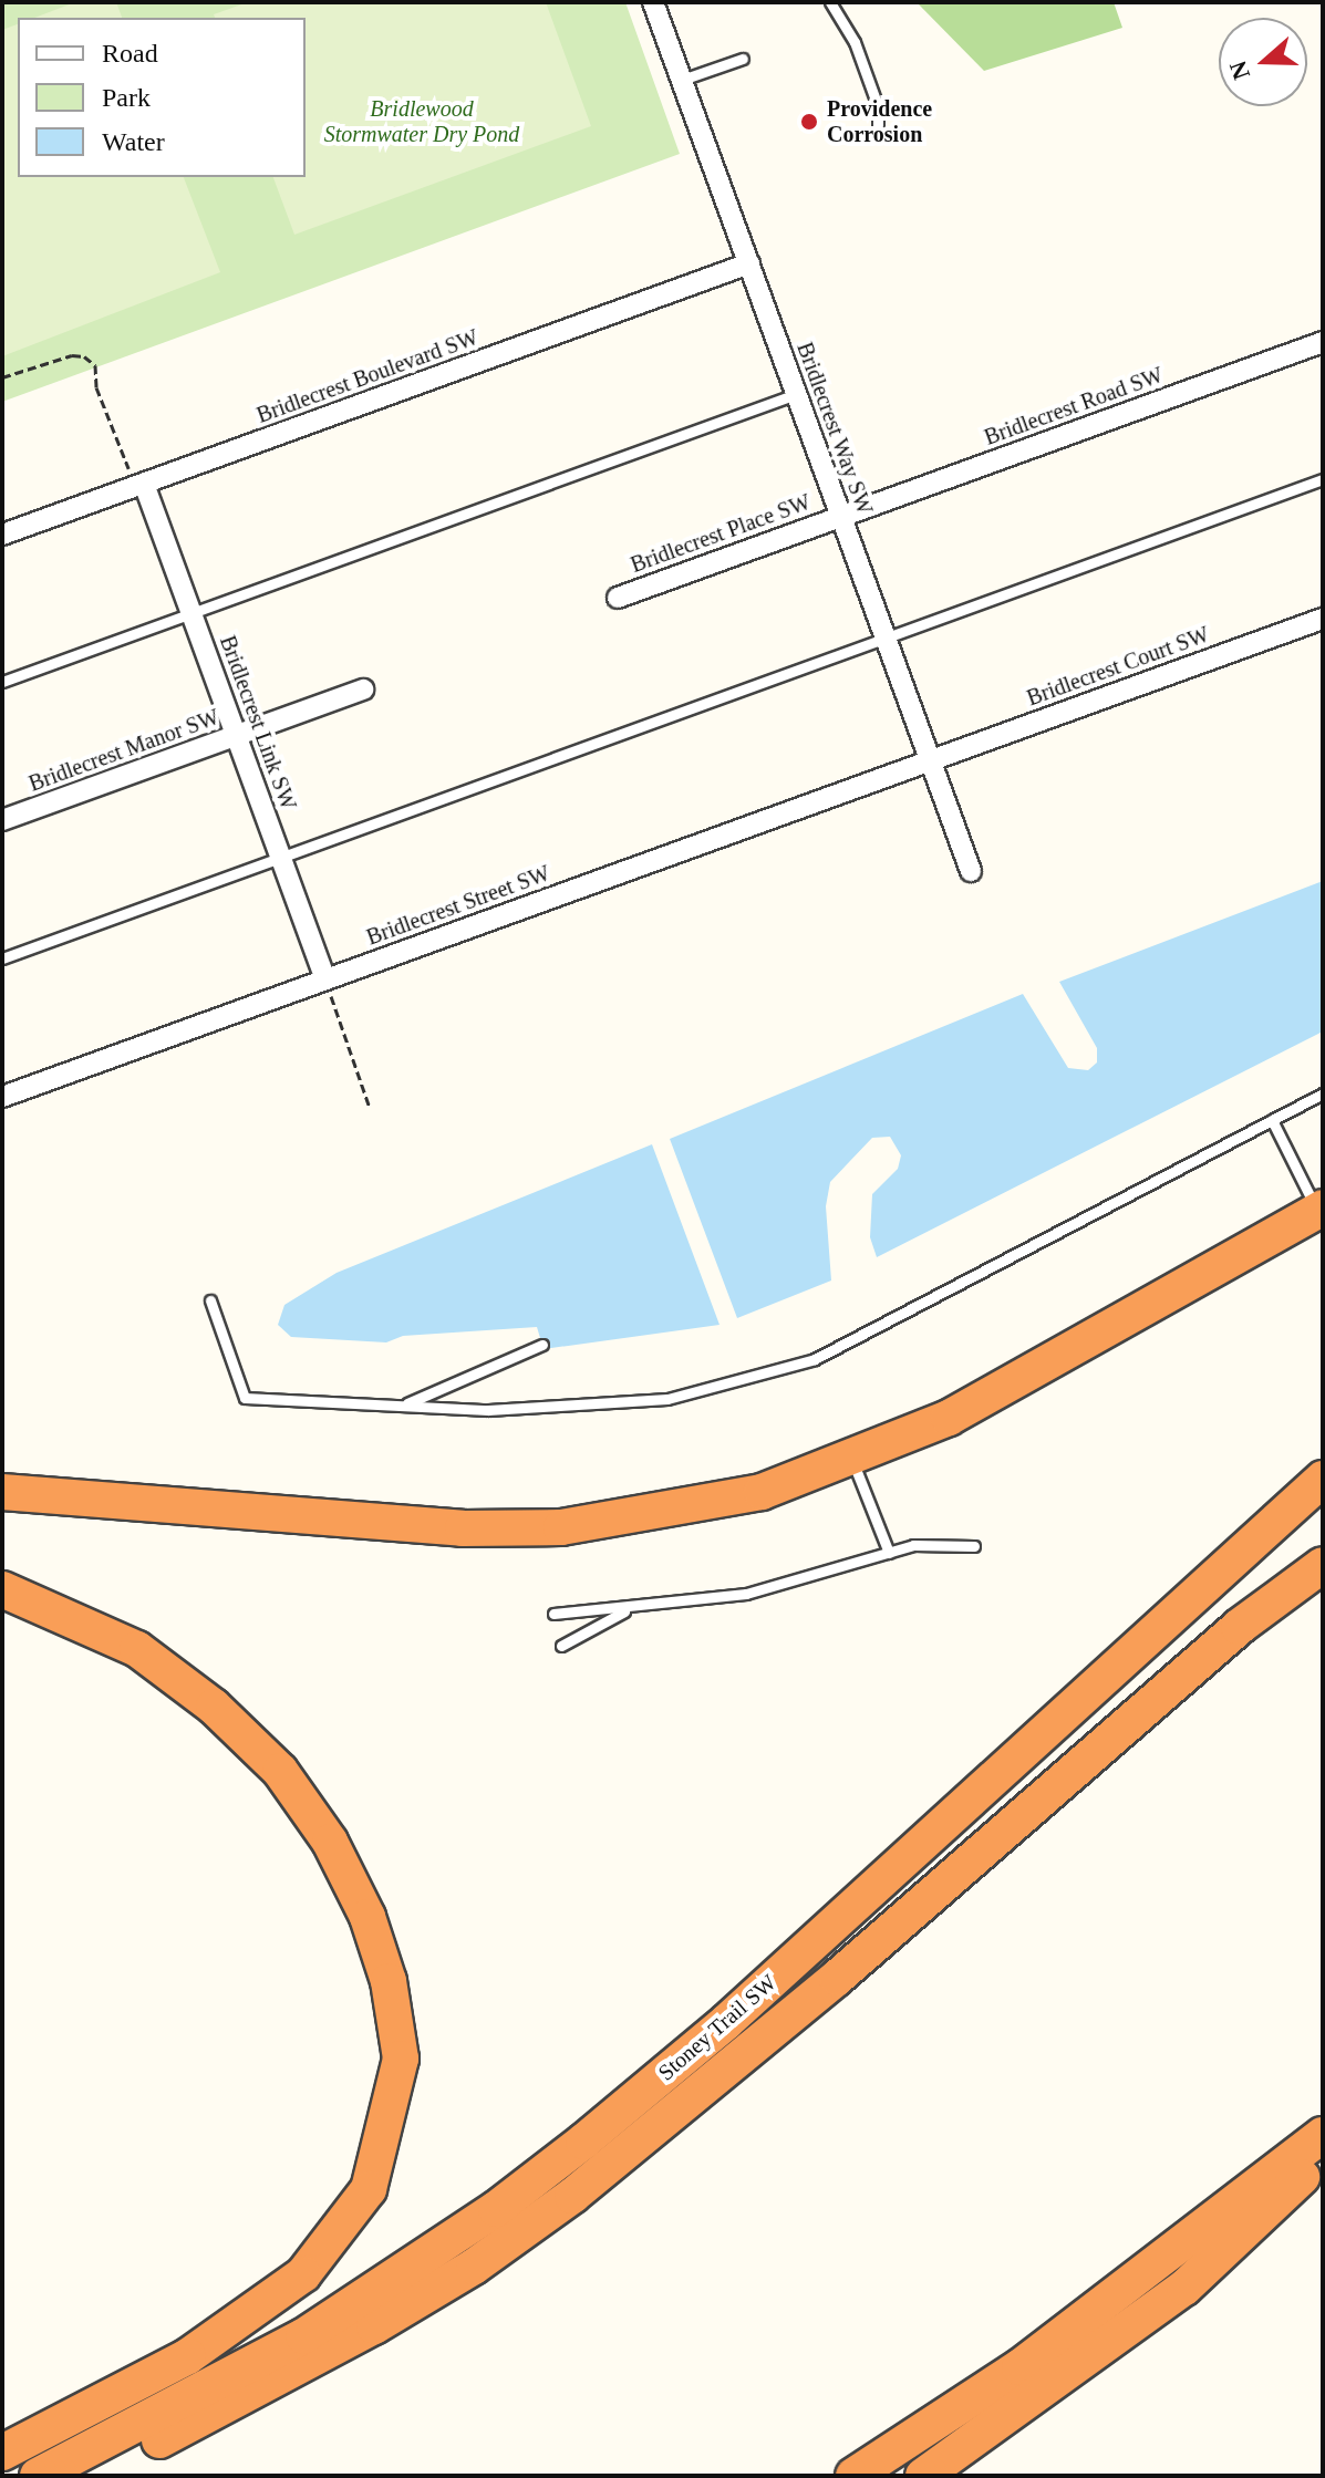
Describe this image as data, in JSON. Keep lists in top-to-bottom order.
{
  "streets": {
    "highway": ["Stoney Trail SW"],
    "street": [
      "Bridlecrest Boulevard SW",
      "Bridlecrest Road SW",
      "Bridlecrest Way SW",
      "Bridlecrest Place SW",
      "Bridlecrest Court SW",
      "Bridlecrest Link SW",
      "Bridlecrest Manor SW",
      "Bridlecrest Street SW"
    ]
  },
  "crossings": [
    ["Bridlecrest Boulevard SW", "Bridlecrest Way SW"],
    ["Bridlecrest Boulevard SW", "Bridlecrest Link SW"],
    ["Bridlecrest Road SW", "Bridlecrest Way SW"],
    ["Bridlecrest Road SW", "Bridlecrest Place SW"],
    ["Bridlecrest Way SW", "Bridlecrest Place SW"],
    ["Bridlecrest Way SW", "Bridlecrest Court SW"],
    ["Bridlecrest Way SW", "Bridlecrest Street SW"],
    ["Bridlecrest Court SW", "Bridlecrest Street SW"],
    ["Bridlecrest Link SW", "Bridlecrest Manor SW"],
    ["Bridlecrest Link SW", "Bridlecrest Street SW"]
  ],
  "parks": ["Bridlewood Stormwater Dry Pond"],
  "places": ["Providence Corrosion"],
  "legend": ["Road", "Park", "Water"],
  "north": "left"
}
